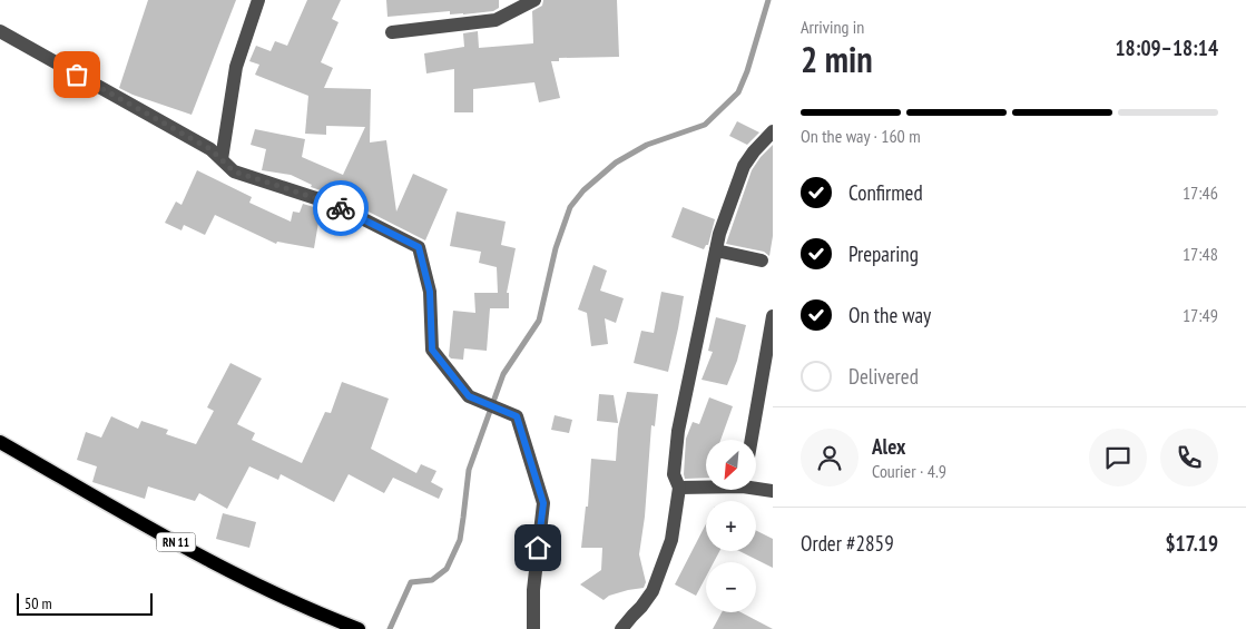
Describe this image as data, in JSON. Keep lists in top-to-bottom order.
{
  "streets": {
    "main road": ["RN 11"]
  },
  "scale_bar": "50 m",
  "north": "bottom left",
  "page": {
    "heading": ["2 min", "Arriving in", "18:09–18:14"],
    "panel": [
      "Alex",
      "Courier · 4.9",
      "Order #2859",
      "$17.19"
    ],
    "bar": "On the way · 160 m",
    "list": [
      ["Confirmed", "17:46"],
      ["Preparing", "17:48"],
      ["On the way", "17:49"],
      "Delivered"
    ],
    "map_buttons": ["+", "−"],
    "scale": "50 m"
  }
}
